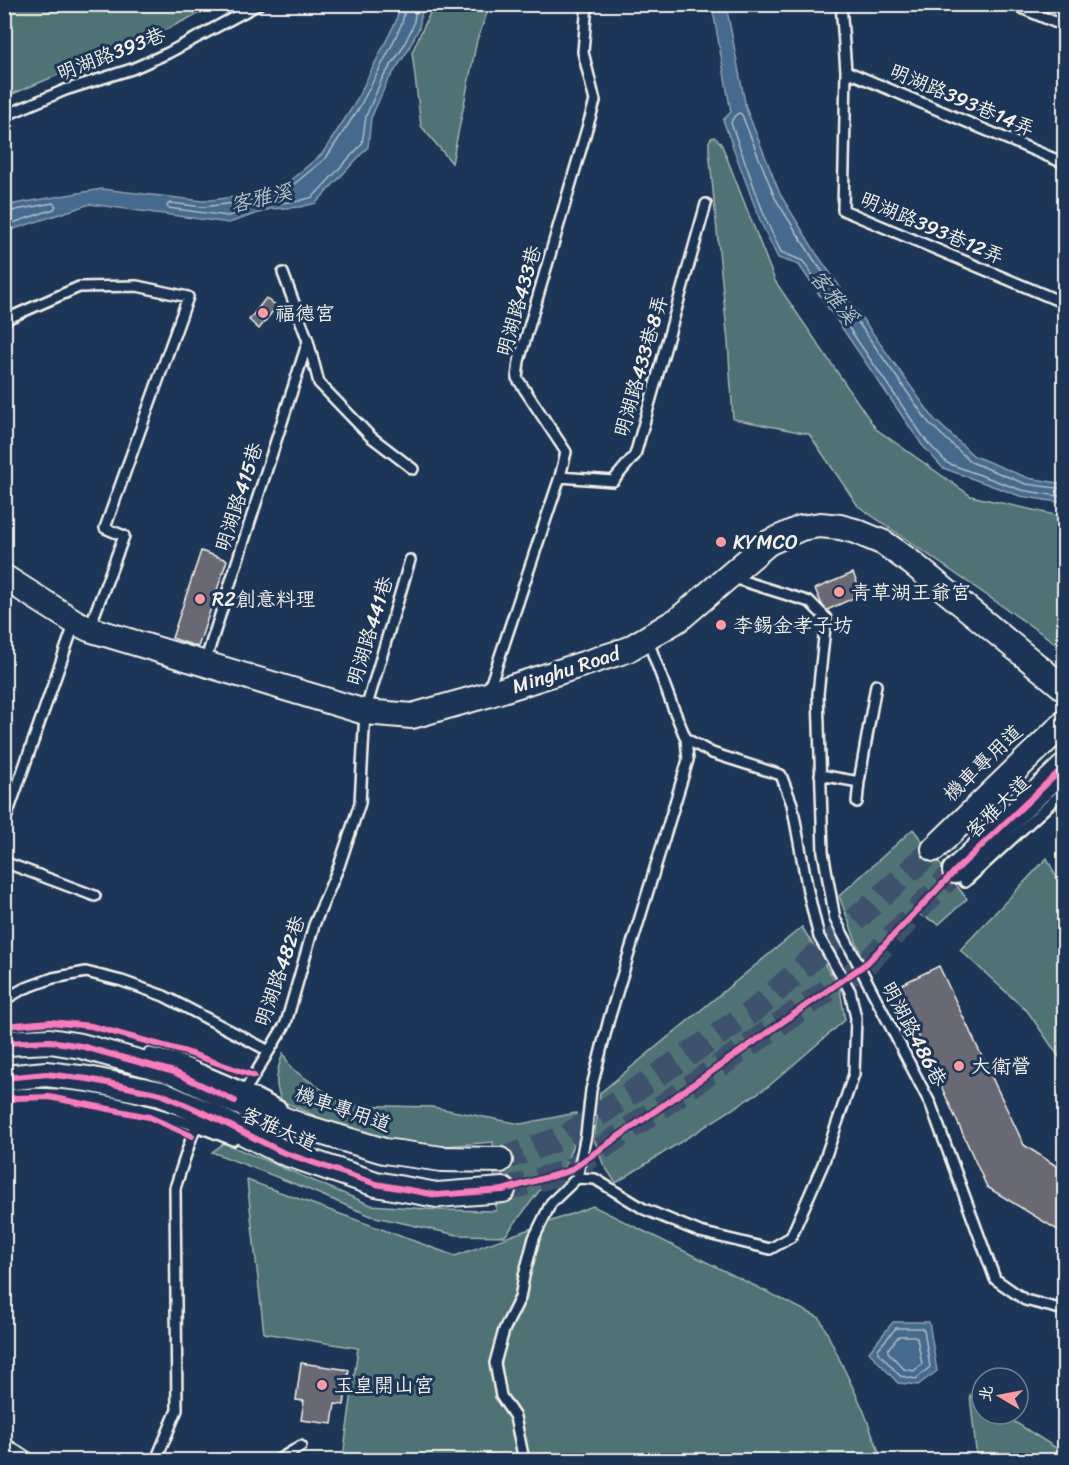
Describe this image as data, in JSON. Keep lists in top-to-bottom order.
{
  "streets": {
    "street": ["Minghu Road", "客雅大道"],
    "lane": [
      "明湖路393巷",
      "明湖路393巷14弄",
      "明湖路393巷12弄",
      "明湖路433巷",
      "明湖路433巷8弄",
      "明湖路415巷",
      "明湖路441巷",
      "機車專用道",
      "明湖路482巷",
      "明湖路486巷"
    ]
  },
  "crossings": [
    ["明湖路393巷14弄", "明湖路393巷12弄"],
    ["明湖路433巷", "明湖路433巷8弄"],
    ["明湖路433巷", "Minghu Road"],
    ["明湖路415巷", "Minghu Road"],
    ["明湖路441巷", "Minghu Road"],
    ["明湖路441巷", "明湖路482巷"],
    ["Minghu Road", "明湖路482巷"],
    ["Minghu Road", "明湖路486巷"],
    ["客雅大道", "明湖路482巷"]
  ],
  "water": ["客雅溪"],
  "places": [
    "福德宮",
    "KYMCO",
    "青草湖王爺宮",
    "R2創意料理",
    "李錫金孝子坊",
    "大衛營",
    "玉皇開山宮"
  ],
  "north": "left"
}
